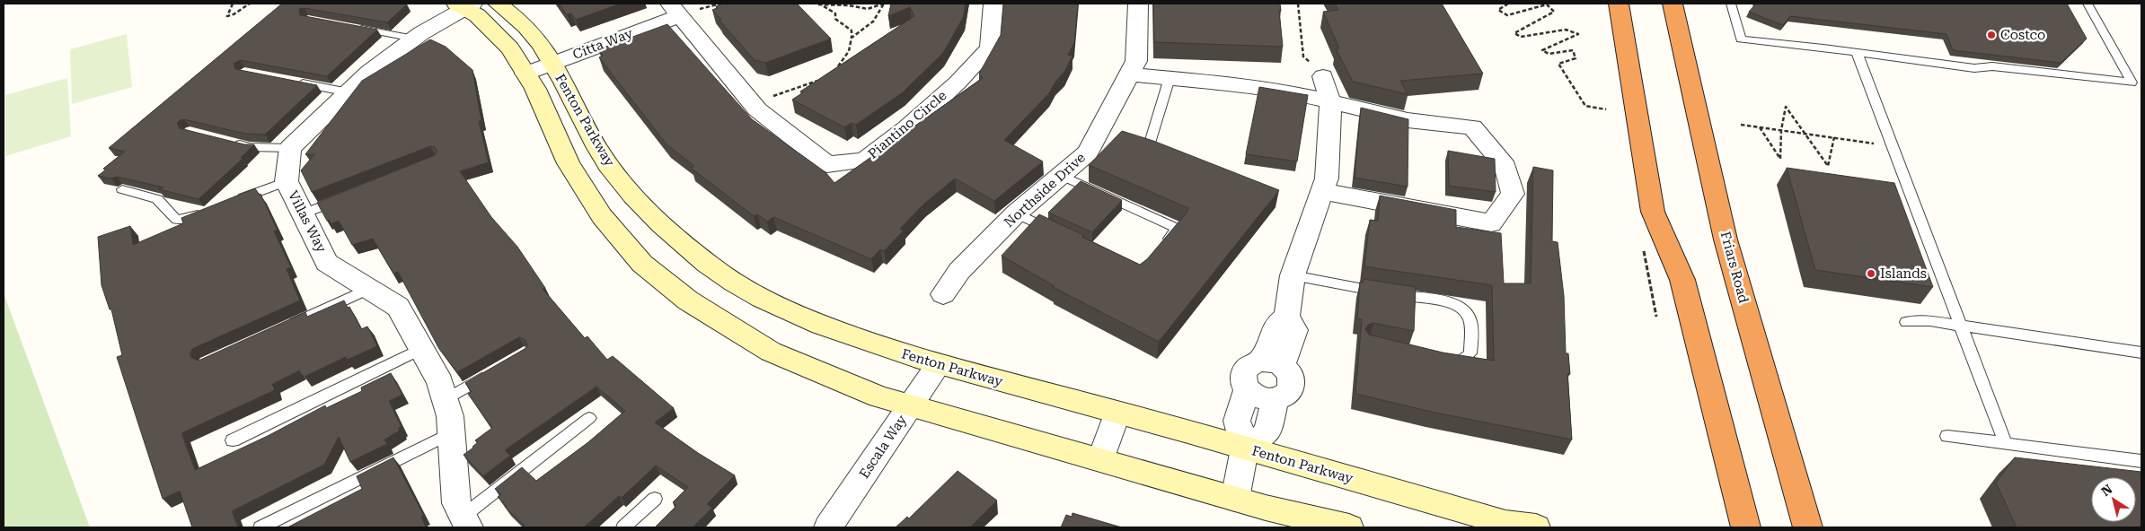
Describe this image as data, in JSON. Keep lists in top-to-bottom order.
{
  "streets": {
    "highway": ["Friars Road"],
    "street": [
      "Citta Way",
      "Fenton Parkway",
      "Piantino Circle",
      "Northside Drive",
      "Villas Way",
      "Escala Way"
    ]
  },
  "crossings": [
    ["Citta Way", "Fenton Parkway"],
    ["Citta Way", "Piantino Circle"],
    ["Fenton Parkway", "Escala Way"]
  ],
  "places": ["Costco", "Islands"],
  "north": "top left"
}
